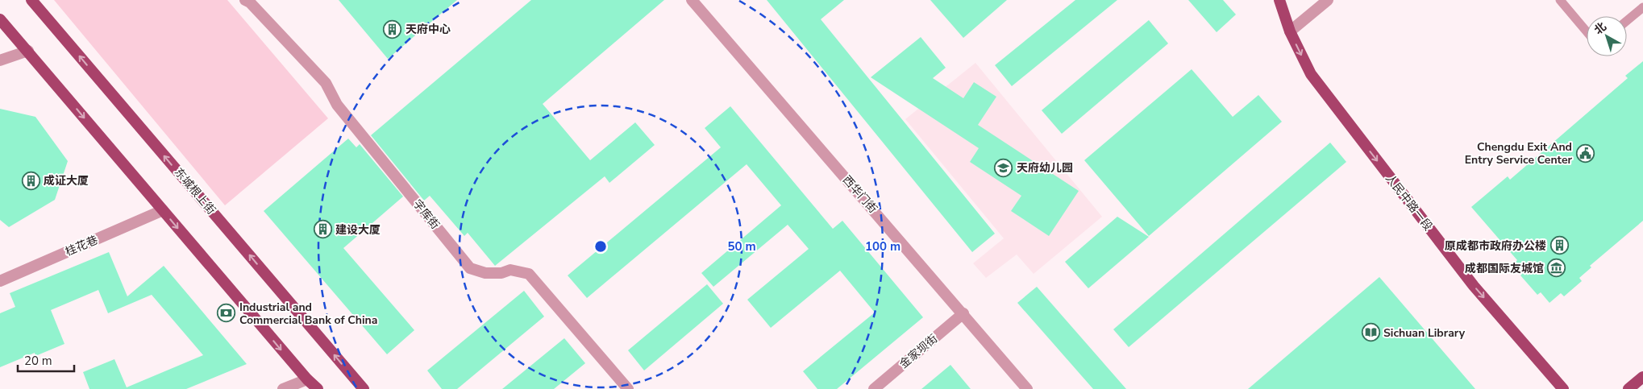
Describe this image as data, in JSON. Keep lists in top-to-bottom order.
{
  "streets": {
    "main road": ["东城根上街", "人民中路一段"],
    "street": [
      "西华门街",
      "字库街",
      "桂花巷",
      "金家坝街"
    ]
  },
  "crossings": [
    ["西华门街", "金家坝街"]
  ],
  "one_way": ["人民中路一段"],
  "places": {
    "building": [
      "天府中心",
      "成证大厦",
      "建设大厦",
      "原成都市政府办公楼"
    ],
    "public building": ["Chengdu Exit And Entry Service Center"],
    "school or university": ["天府幼儿园"],
    "museum": ["成都国际友城馆"],
    "bank": ["Industrial and Commercial Bank of China"],
    "library": ["Sichuan Library"]
  },
  "scale_bar": "20 m",
  "north": "top left",
  "rings": ["50 m", "100 m"]
}
